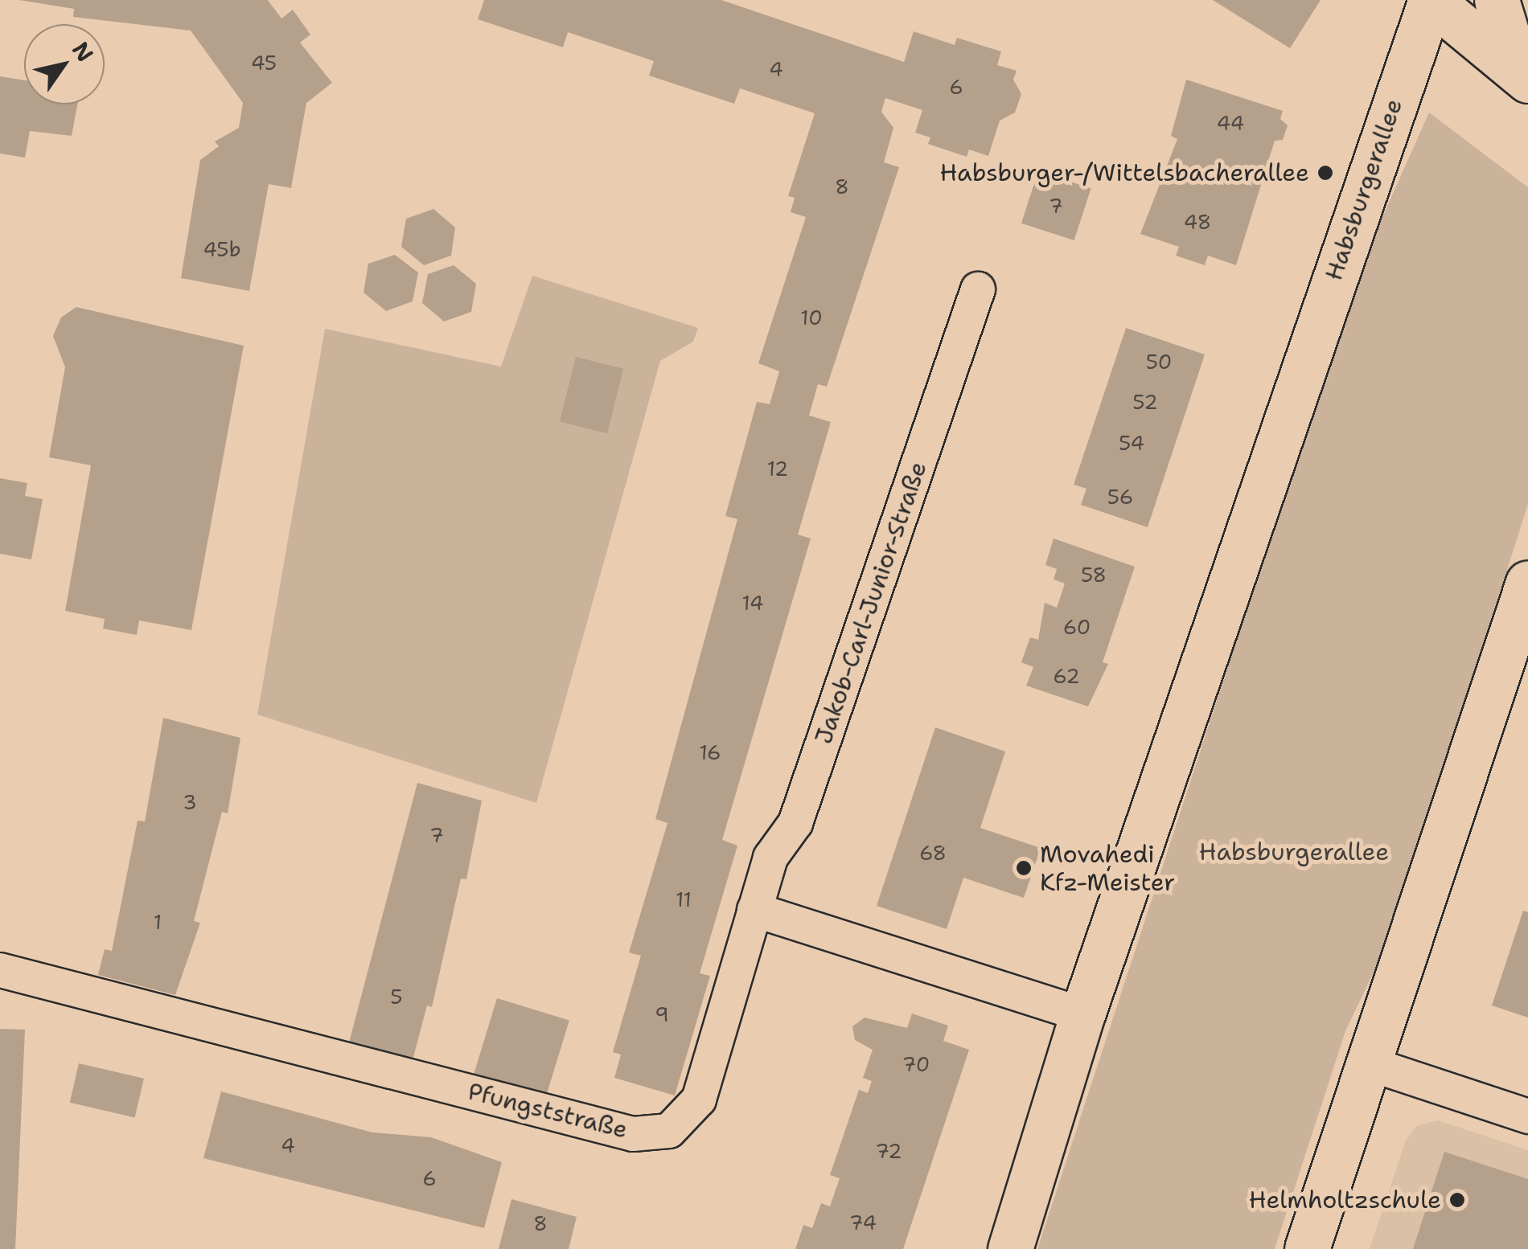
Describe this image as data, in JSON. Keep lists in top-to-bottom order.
{
  "streets": {
    "main road": ["Habsburgerallee"],
    "street": ["Jakob-Carl-Junior-Straße", "Pfungststraße"]
  },
  "crossings": [
    ["Jakob-Carl-Junior-Straße", "Pfungststraße"]
  ],
  "parks": ["Habsburgerallee"],
  "places": ["Habsburger-/Wittelsbacherallee", "Movahedi Kfz-Meister", "Helmholtzschule"],
  "house_numbers": [
    "45",
    "4",
    "6",
    "44",
    "8",
    "7",
    "48",
    "45b",
    "10",
    "50",
    "52",
    "54",
    "12",
    "56",
    "58",
    "14",
    "60",
    "62",
    "16",
    "3",
    "7",
    "68",
    "11",
    "1",
    "5",
    "9",
    "70",
    "4",
    "72",
    "6",
    "74",
    "8"
  ],
  "north": "top right"
}
